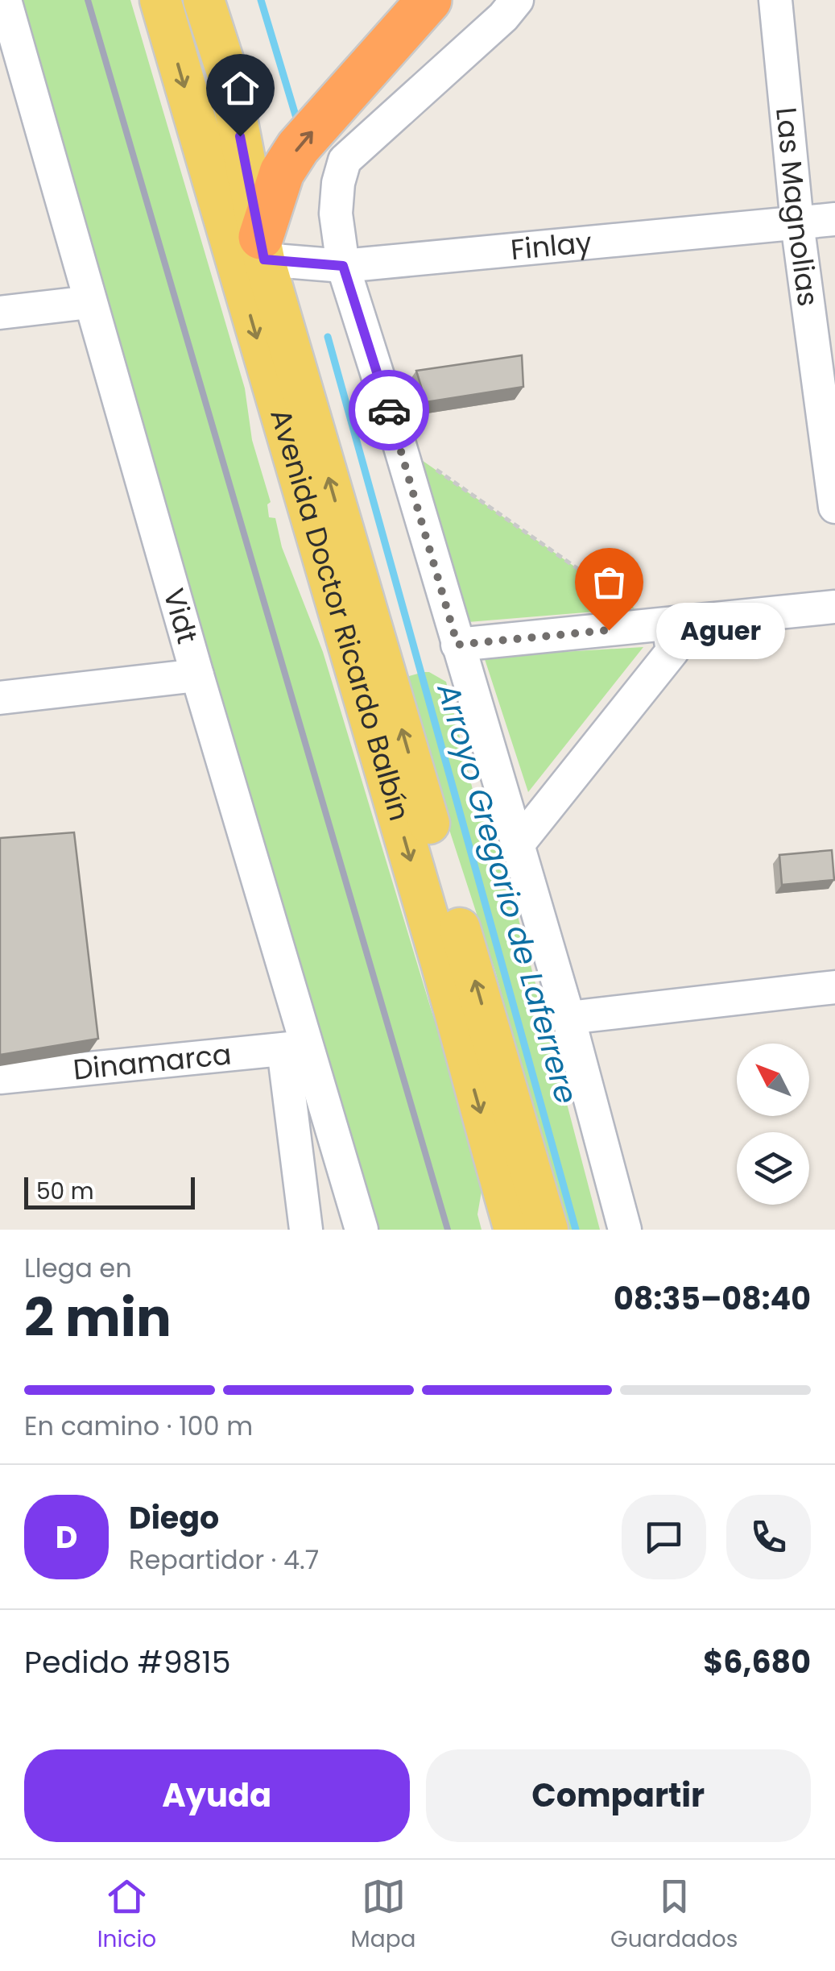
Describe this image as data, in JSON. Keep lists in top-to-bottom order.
{
  "streets": {
    "main road": ["Avenida Doctor Ricardo Balbín"],
    "street": [
      "Las Magnolias",
      "Finlay",
      "Vidt",
      "Dinamarca"
    ]
  },
  "crossings": [
    ["Las Magnolias", "Finlay"],
    ["Finlay", "Avenida Doctor Ricardo Balbín"],
    ["Vidt", "Dinamarca"]
  ],
  "water": ["Arroyo Gregorio de Laferrere"],
  "places": ["Aguer"],
  "scale_bar": "50 m",
  "north": "top left",
  "page": {
    "bubble": "Aguer",
    "scale": "50 m",
    "heading": ["2 min", "Llega en", "08:35–08:40"],
    "panel": [
      "Diego",
      "Repartidor · 4.7",
      "Pedido #9815",
      "$6,680"
    ],
    "bar": "En camino · 100 m",
    "round": "D",
    "buttons": ["Ayuda", "Compartir"],
    "tabs": ["Inicio", "Mapa", "Guardados"]
  }
}
